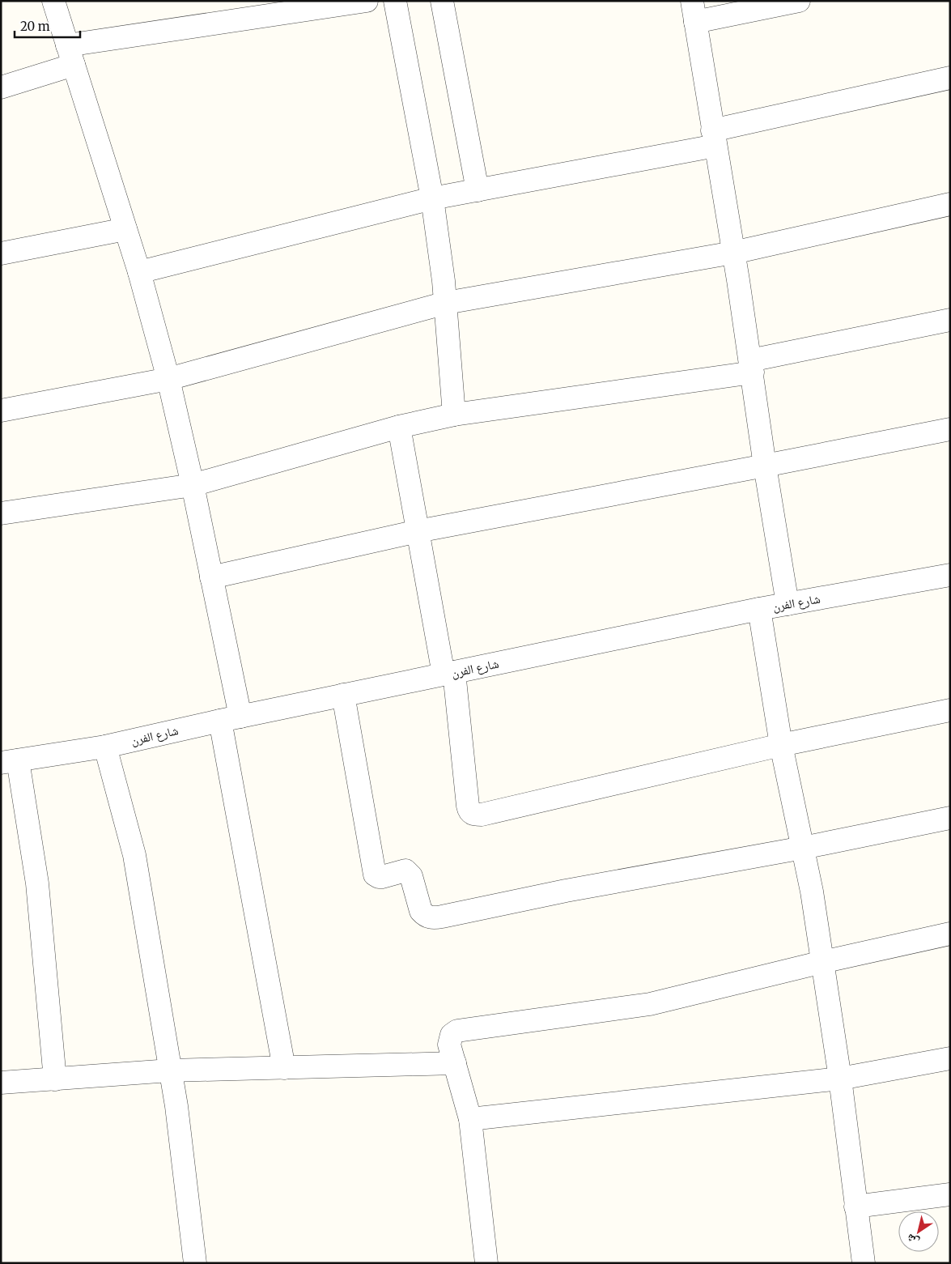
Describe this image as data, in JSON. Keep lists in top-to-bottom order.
{
  "streets": {
    "street": ["شارع الفرن"]
  },
  "scale_bar": "20 m",
  "north": "bottom left"
}
